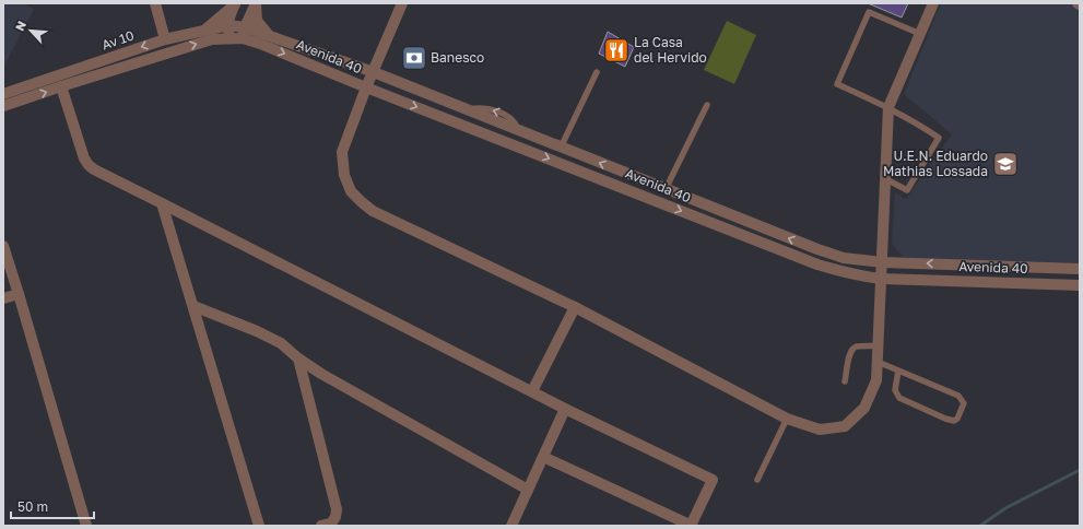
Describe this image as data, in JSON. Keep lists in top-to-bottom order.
{
  "streets": {
    "street": ["Av 10", "Avenida 40"]
  },
  "crossings": [
    ["Av 10", "Avenida 40"]
  ],
  "one_way": ["Av 10"],
  "places": {
    "restaurant": ["La Casa del Hervido"],
    "bank": ["Banesco"],
    "school or university": ["U.E.N. Eduardo Mathias Lossada"]
  },
  "scale_bar": "50 m",
  "north": "top left"
}
